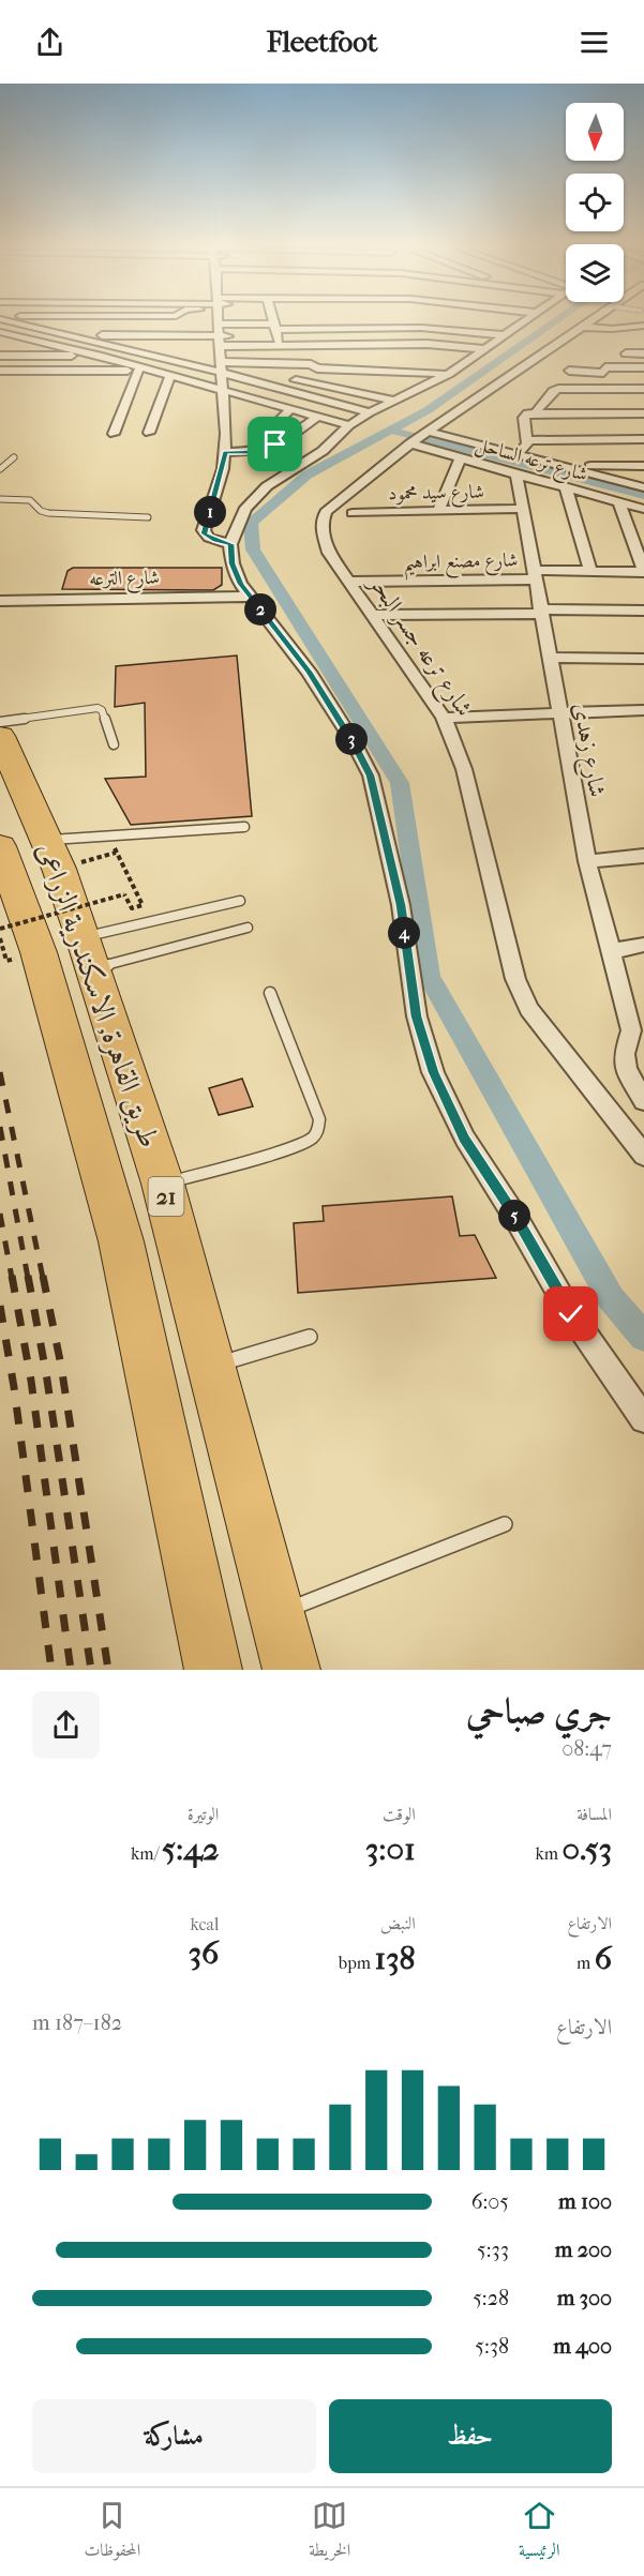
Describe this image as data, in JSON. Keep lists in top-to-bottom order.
{
  "streets": {
    "highway": ["طريق القاهرة, الاسكندرية الزراعى", "21"],
    "street": [
      "شارع ترعه الساحل",
      "شارع سيد محمود",
      "شارع مصنع ابراهيم",
      "شارع الترعه",
      "شارع ترعه جسر البحر",
      "شارع زهدى"
    ]
  },
  "crossings": [
    ["شارع ترعه الساحل", "شارع ترعه جسر البحر"],
    ["شارع ترعه الساحل", "شارع زهدى"],
    ["شارع سيد محمود", "شارع زهدى"],
    ["شارع مصنع ابراهيم", "شارع ترعه جسر البحر"],
    ["شارع مصنع ابراهيم", "شارع زهدى"]
  ],
  "north": "bottom",
  "page": {
    "header": "Fleetfoot",
    "pins": [
      "1",
      "2",
      "3",
      "4",
      "5"
    ],
    "heading": ["جري صباحي", "08:47"],
    "stats": [
      ["المسافة", "0.53 km"],
      ["الوقت", "3:01"],
      ["الوتيرة", "5:42 /km"],
      ["الارتفاع", "6 m"],
      ["النبض", "138 bpm"],
      ["kcal", "36"]
    ],
    "chart": ["الارتفاع", "182–187 m"],
    "list": [
      {
        "name": "100 m",
        "note": "6:05"
      },
      {
        "name": "200 m",
        "note": "5:33"
      },
      {
        "name": "300 m",
        "note": "5:28"
      },
      {
        "name": "400 m",
        "note": "5:38"
      }
    ],
    "buttons": ["حفظ", "مشاركة"],
    "tabs": ["الرئيسية", "الخريطة", "المحفوظات"]
  }
}
